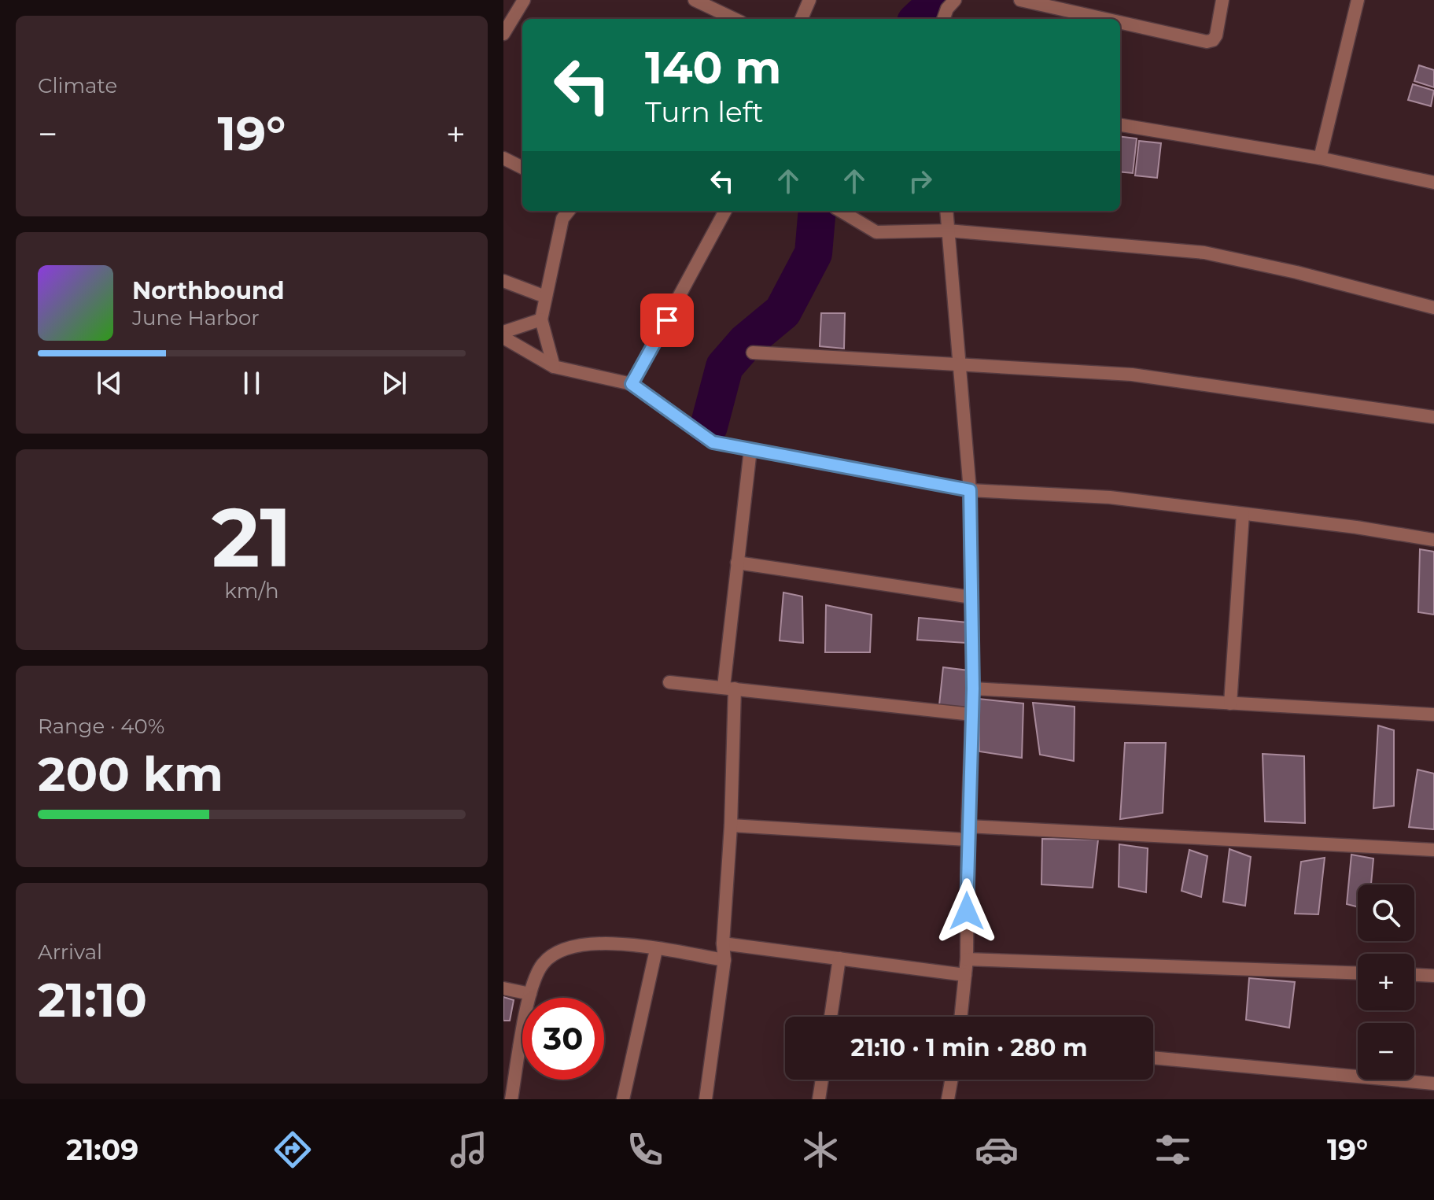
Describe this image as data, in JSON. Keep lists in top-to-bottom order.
{
  "page": {
    "tile": [
      "Climate",
      ["21", "km/h"],
      ["Range · 40%", "200 km"],
      ["Arrival", "21:10"]
    ],
    "turn": ["140 m", "Turn left"],
    "heat": ["−", "19°", "+"],
    "song": ["Northbound", "June Harbor"],
    "map_buttons": ["+", "−"],
    "limit": "30",
    "trip": "21:10 · 1 min · 280 m",
    "tabs": ["21:09", "19°"]
  }
}
